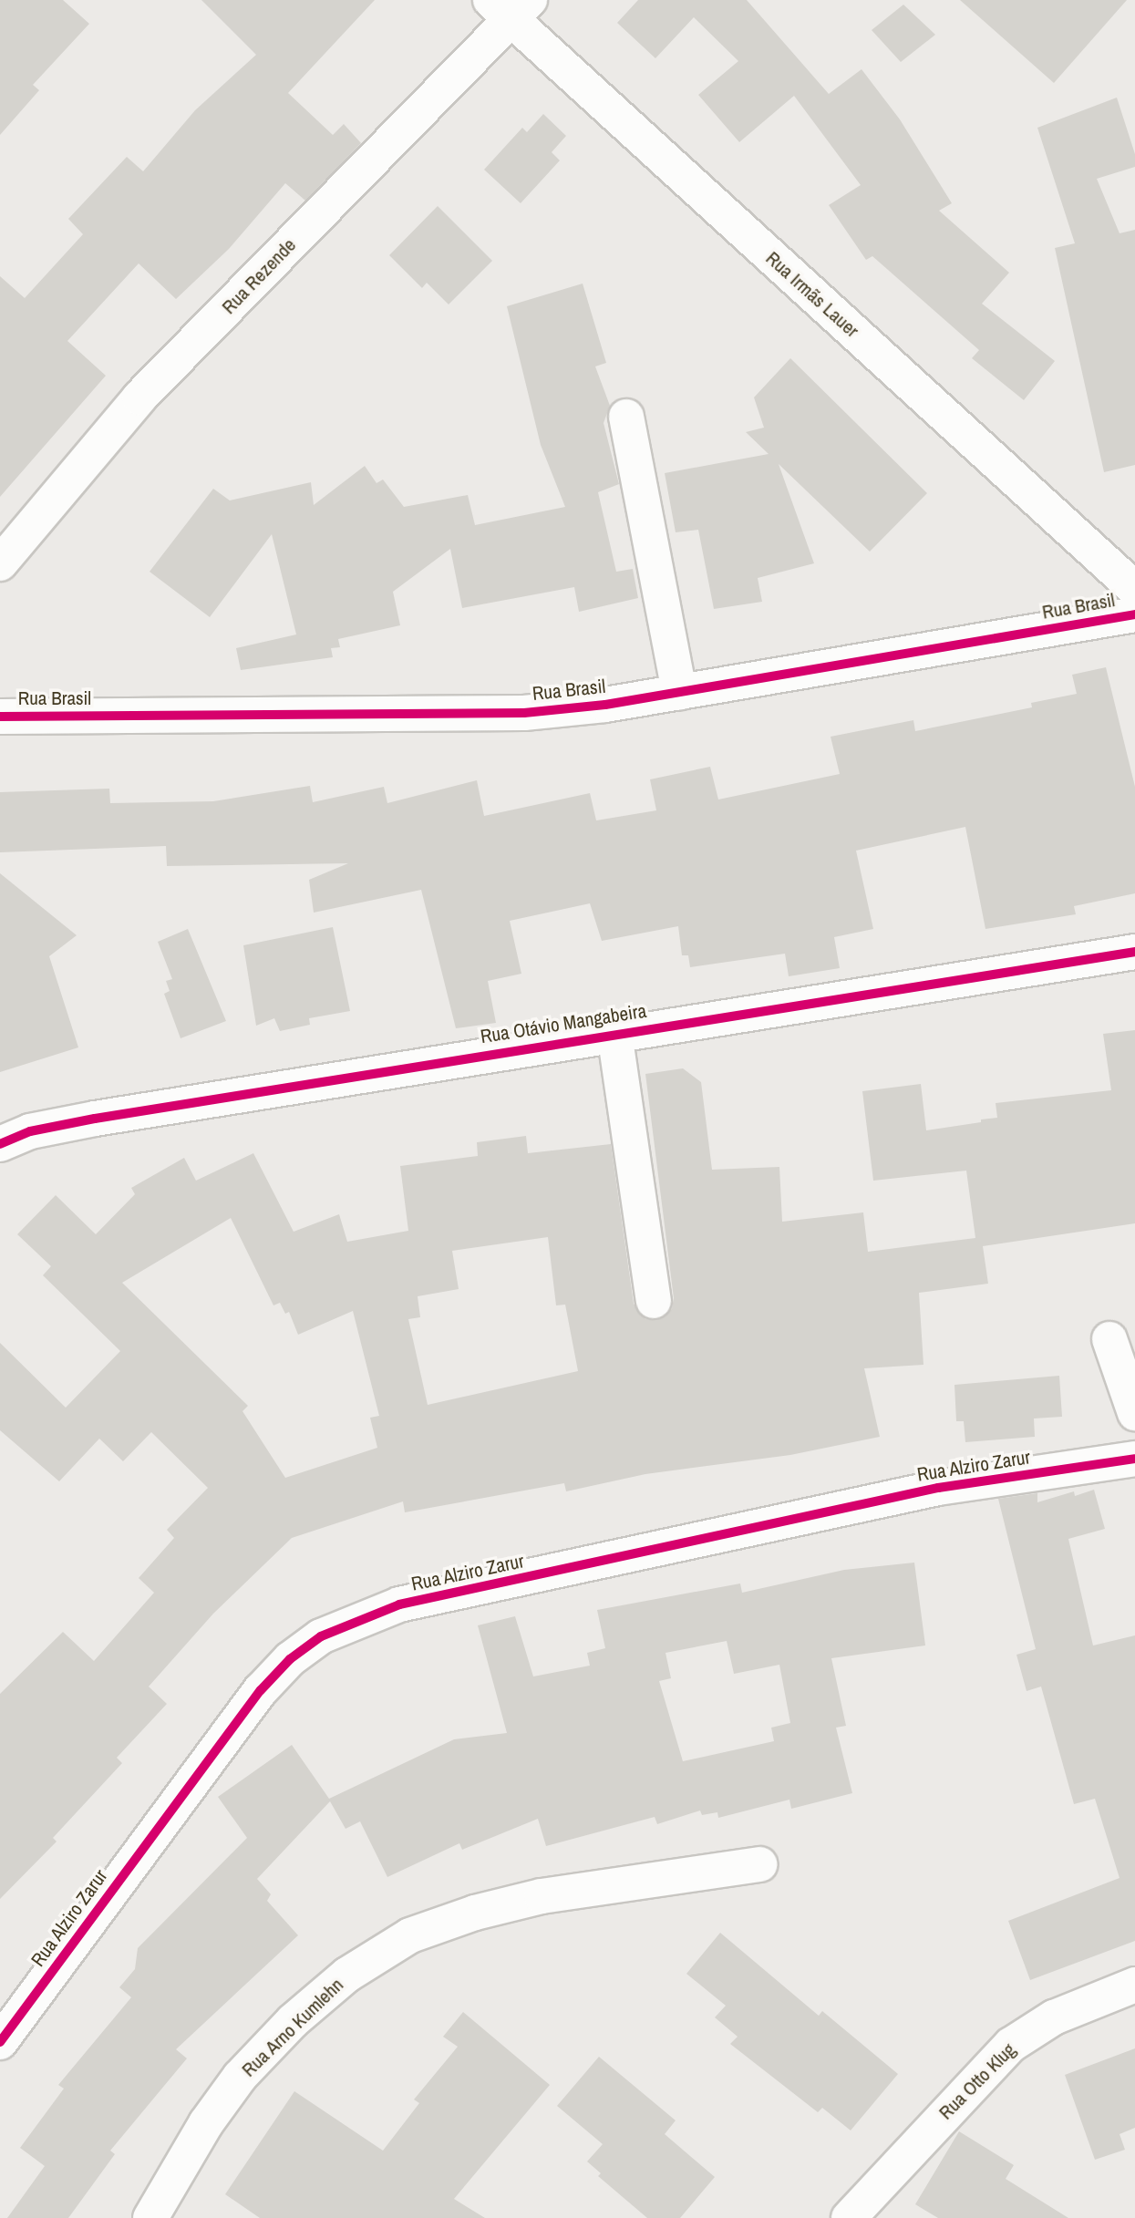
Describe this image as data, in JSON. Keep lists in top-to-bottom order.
{
  "streets": {
    "street": [
      "Rua Rezende",
      "Rua Irmãs Lauer",
      "Rua Brasil",
      "Rua Otávio Mangabeira",
      "Rua Alziro Zarur",
      "Rua Arno Kumlehn",
      "Rua Otto Klug"
    ]
  },
  "crossings": [
    ["Rua Rezende", "Rua Irmãs Lauer"]
  ]
}
